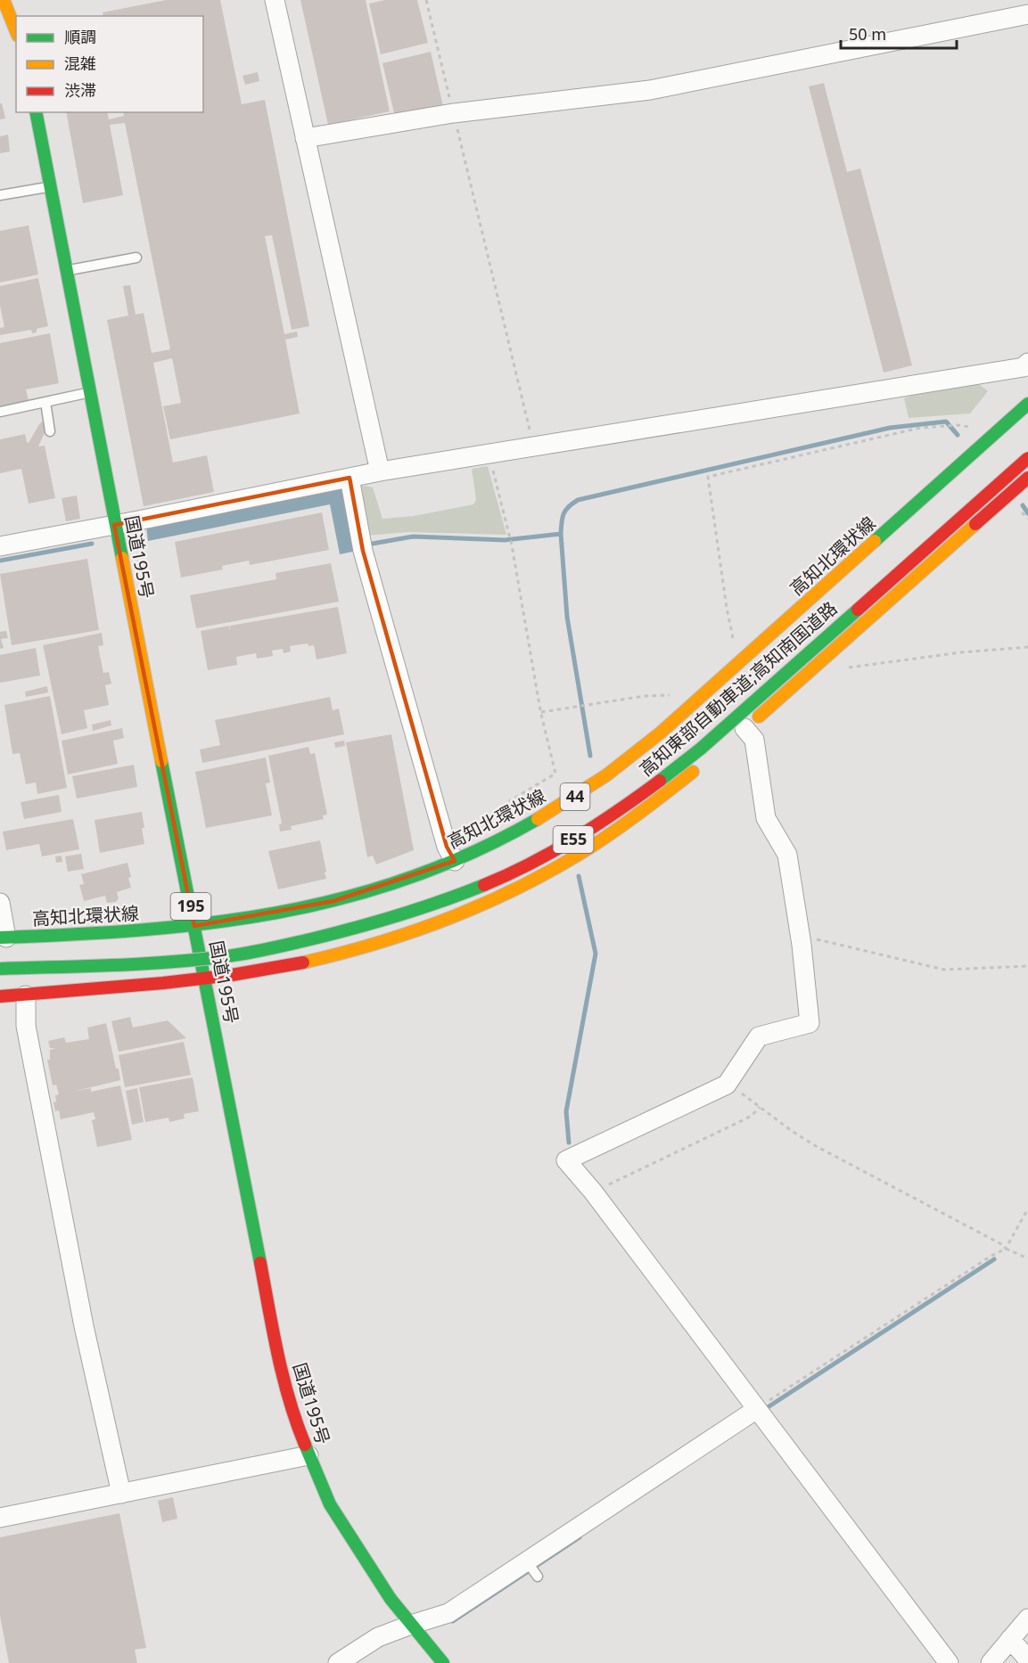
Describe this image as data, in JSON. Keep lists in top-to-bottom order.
{
  "streets": {
    "main road": [
      "高知北環状線",
      "国道195号",
      "高知東部自動車道;高知南国道路",
      "44",
      "E55",
      "195"
    ]
  },
  "crossings": [
    ["高知北環状線", "国道195号"]
  ],
  "legend": ["順調", "混雑", "渋滞"],
  "scale_bar": "50 m"
}
